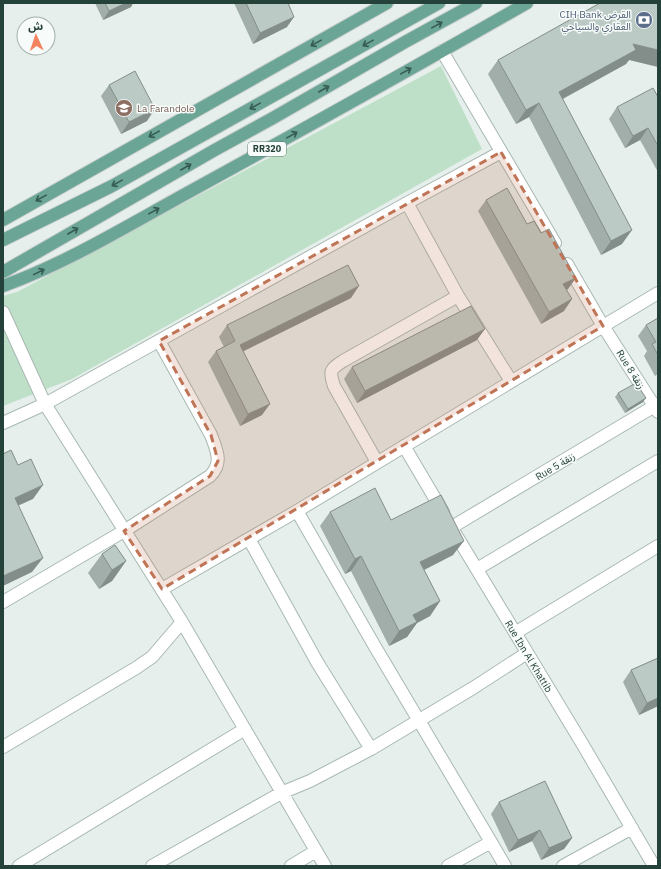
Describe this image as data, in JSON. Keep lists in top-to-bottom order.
{
  "streets": {
    "main road": ["RR320"],
    "street": ["Rue 8 زنقة", "Rue 5 زنقة", "Rue Ibn Al Khattib"]
  },
  "crossings": [
    ["RR320", "Rue 8 زنقة"],
    ["Rue 8 زنقة", "Rue 5 زنقة"],
    ["Rue 5 زنقة", "Rue Ibn Al Khattib"]
  ],
  "places": {
    "bank": ["CIH Bank القرض العقاري والسياحي"],
    "school or university": ["La Farandole"]
  },
  "north": "top"
}
